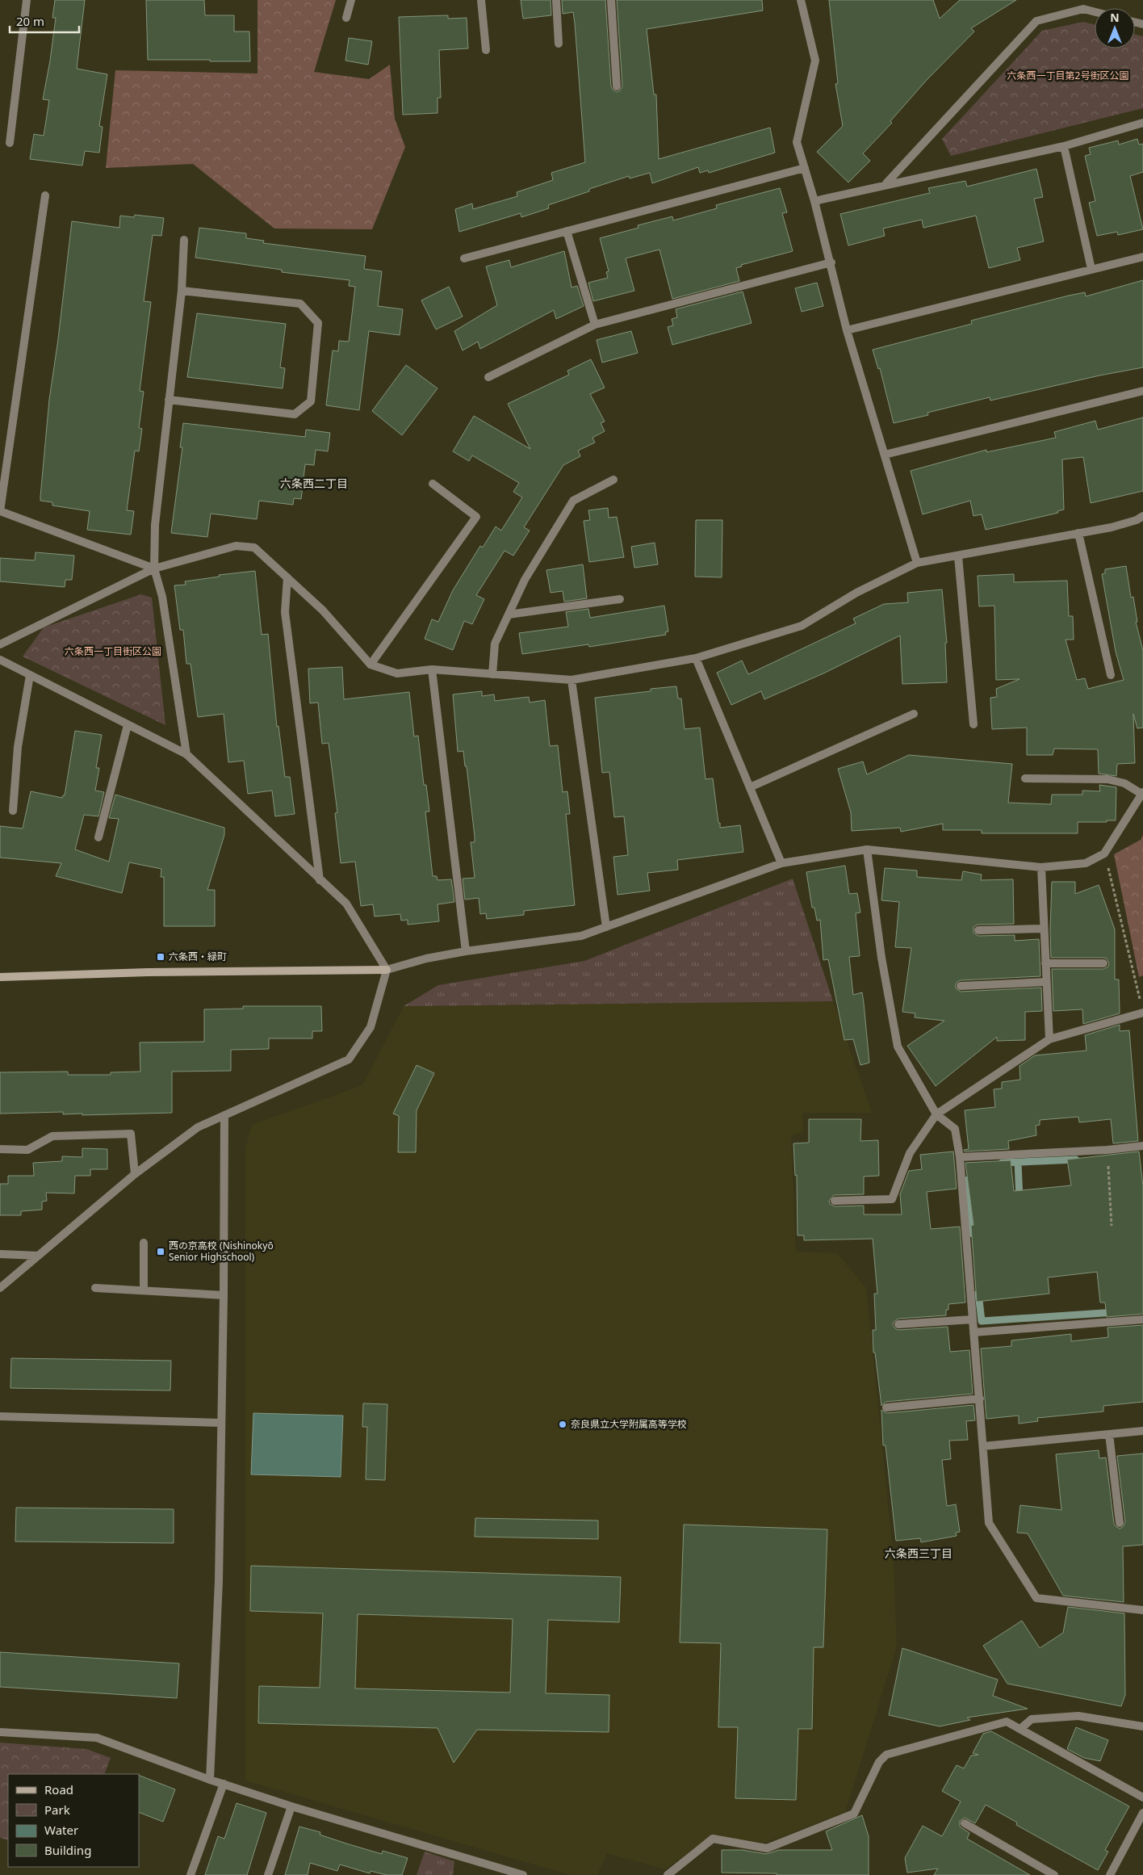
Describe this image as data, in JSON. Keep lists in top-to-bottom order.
{
  "districts": ["六条西二丁目", "六条西三丁目"],
  "parks": ["六条西一丁目第2号街区公園", "六条西一丁目街区公園"],
  "places": {
    "transit": ["六条西・緑町", "西の京高校 (Nishinokyō Senior Highschool)"],
    "other": ["奈良県立大学附属高等学校"]
  },
  "legend": [
    "Road",
    "Park",
    "Water",
    "Building"
  ],
  "scale_bar": "20 m",
  "north": "top"
}
